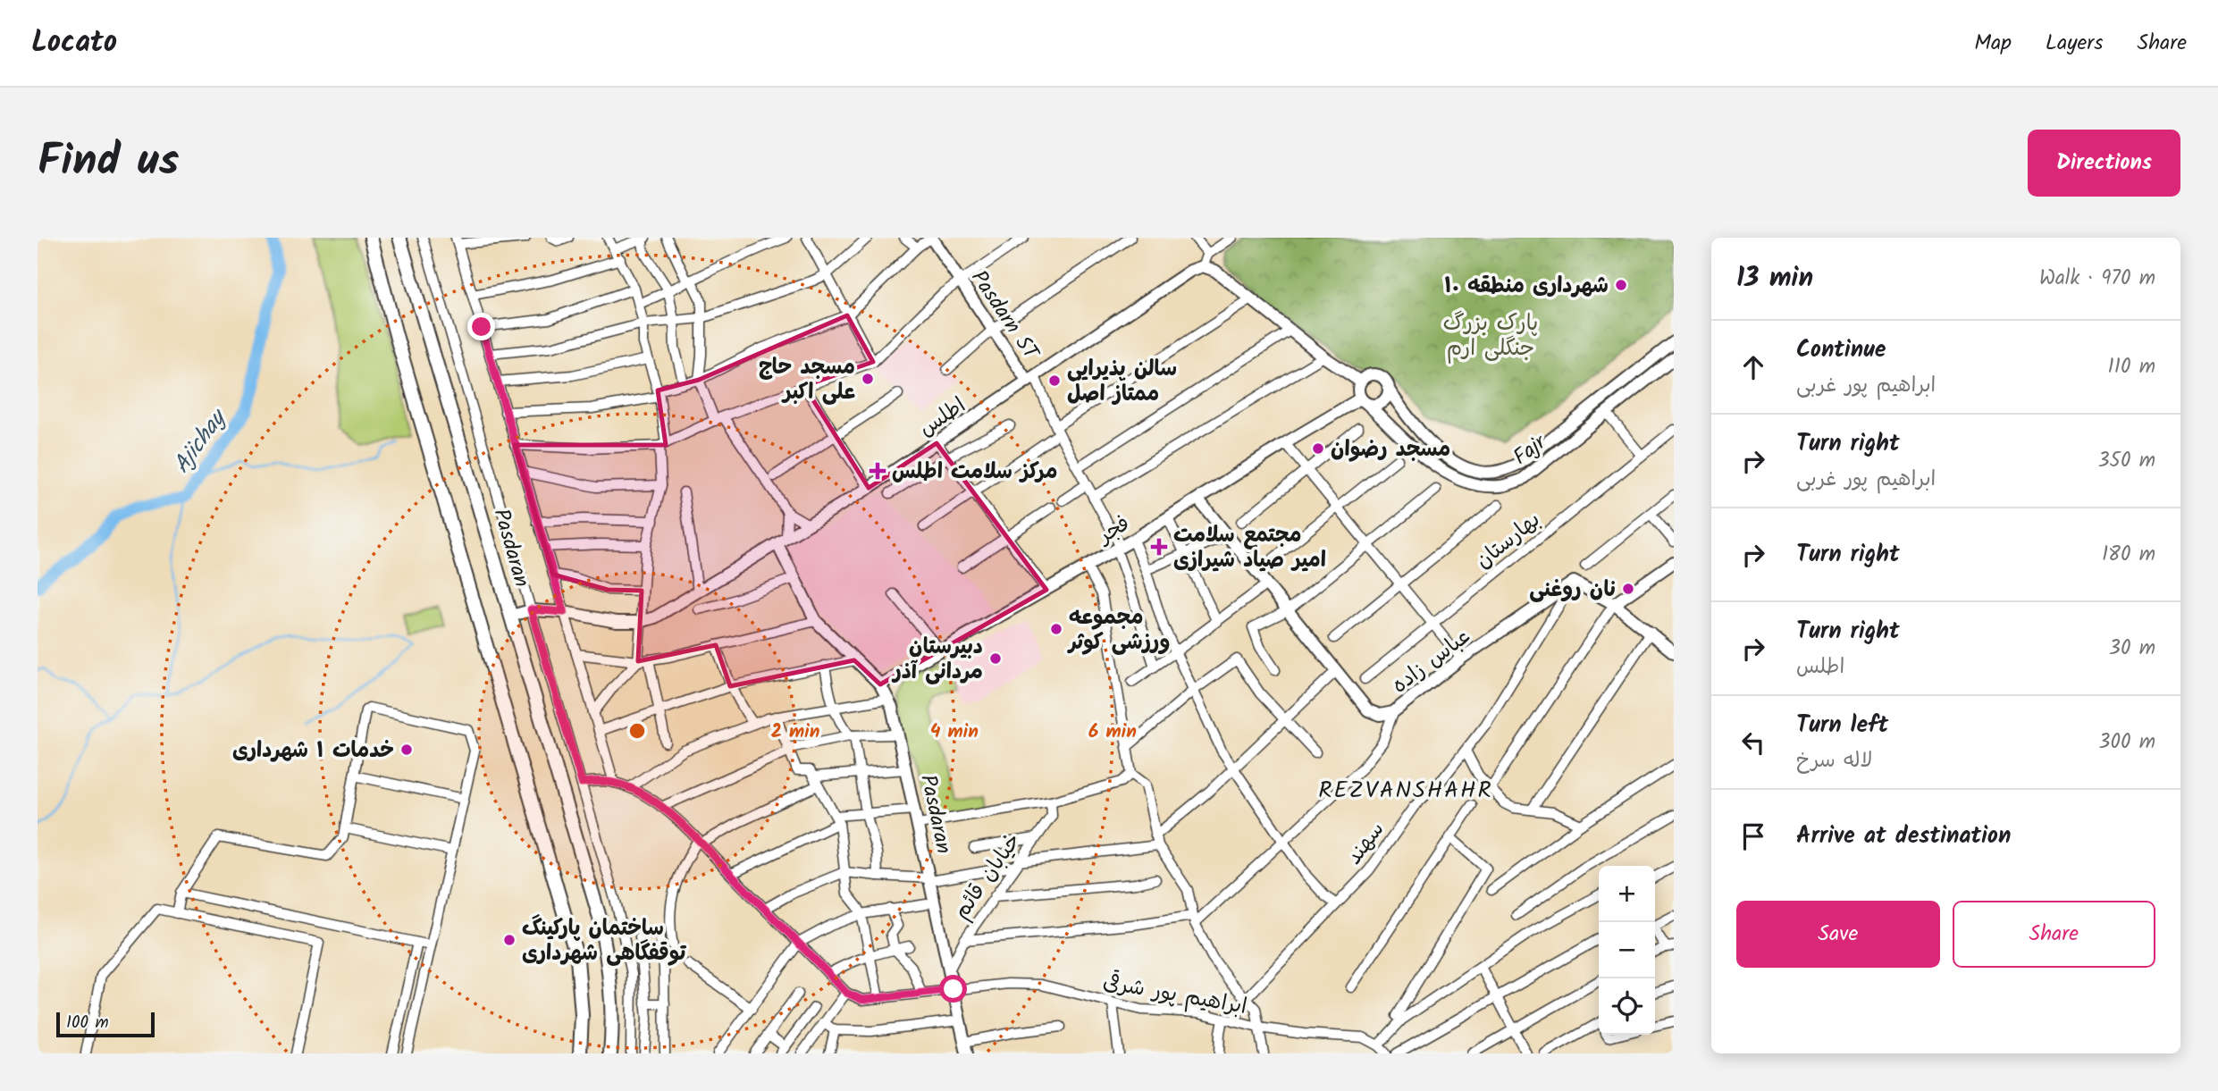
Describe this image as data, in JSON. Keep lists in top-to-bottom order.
{
  "streets": {
    "highway": ["Pasdaran"],
    "main road": [
      "Pasdarn ST",
      "اطلس",
      "Fajr",
      "فجر",
      "عباس زاده"
    ],
    "street": [
      "بهارستان",
      "سهند",
      "خیابان قائم",
      "ابراهیم پور شرقی"
    ]
  },
  "crossings": [
    ["Pasdarn ST", "اطلس"],
    ["اطلس", "Pasdaran"],
    ["Fajr", "فجر"],
    ["فجر", "Pasdaran"],
    ["فجر", "عباس زاده"],
    ["Pasdaran", "خیابان قائم"],
    ["Pasdaran", "ابراهیم پور شرقی"],
    ["عباس زاده", "سهند"],
    ["سهند", "ابراهیم پور شرقی"]
  ],
  "districts": ["REZVANSHAHR"],
  "water": ["Ajichay"],
  "parks": ["پارک بزرگ جنگلی ارم"],
  "places": {
    "other": [
      "شهرداری منطقه ۱۰",
      "مسجد حاج علی اکبر",
      "سالن پذیرایی ممتاز اصل",
      "مسجد رضوان",
      "نان روغنی",
      "مجموعه ورزشی کوثر",
      "دبیرستان مردانی آذر",
      "خدمات ۱ شهرداری",
      "ساختمان پارکینگ توقفگاهی شهرداری"
    ],
    "health": ["مرکز سلامت اطلس", "مجتمع سلامت امیر صیاد شیرازی"]
  },
  "scale_bar": "100 m",
  "page": {
    "header": "Locato",
    "nav": ["Map", "Layers", "Share"],
    "title": "Find us",
    "buttons": [
      "Directions",
      ["Save", "Share"]
    ],
    "heading": ["13 min", "Walk · 970 m"],
    "list": [
      ["Continue", "ابراهیم پور غربی", "110 m"],
      ["Turn right", "ابراهیم پور غربی", "350 m"],
      ["Turn right", "180 m"],
      ["Turn right", "اطلس", "30 m"],
      ["Turn left", "لاله سرخ", "300 m"],
      "Arrive at destination"
    ],
    "map_buttons": ["+", "−"],
    "scale": "100 m"
  },
  "rings": ["2 min", "4 min", "6 min"]
}
